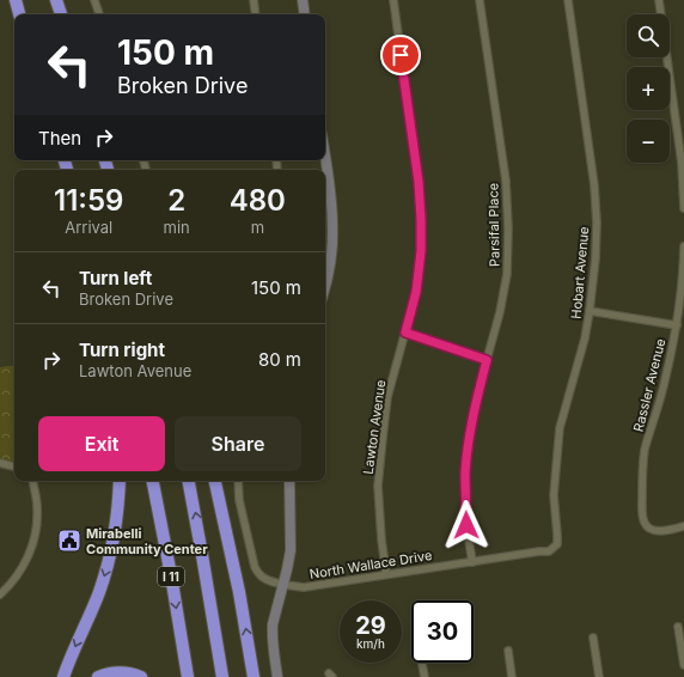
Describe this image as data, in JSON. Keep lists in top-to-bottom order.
{
  "streets": {
    "highway": ["I 11"],
    "street": [
      "Parsifal Place",
      "Hobart Avenue",
      "Rassler Avenue",
      "Lawton Avenue",
      "North Wallace Drive"
    ]
  },
  "crossings": [
    ["Parsifal Place", "North Wallace Drive"],
    ["Hobart Avenue", "North Wallace Drive"],
    ["Lawton Avenue", "North Wallace Drive"]
  ],
  "places": {
    "public building": ["Mirabelli Community Center"]
  },
  "page": {
    "map_buttons": ["+", "−"],
    "turn": ["150 m", "Broken Drive"],
    "then": "Then",
    "eta": [
      "11:59",
      "Arrival",
      "2",
      "min",
      "480",
      "m"
    ],
    "list": [
      {
        "name": "Turn left",
        "note": "Broken Drive",
        "value": "150 m"
      },
      {
        "name": "Turn right",
        "note": "Lawton Avenue",
        "value": "80 m"
      }
    ],
    "buttons": ["Exit", "Share"],
    "speed": "29 km/h",
    "limit": "30"
  }
}
